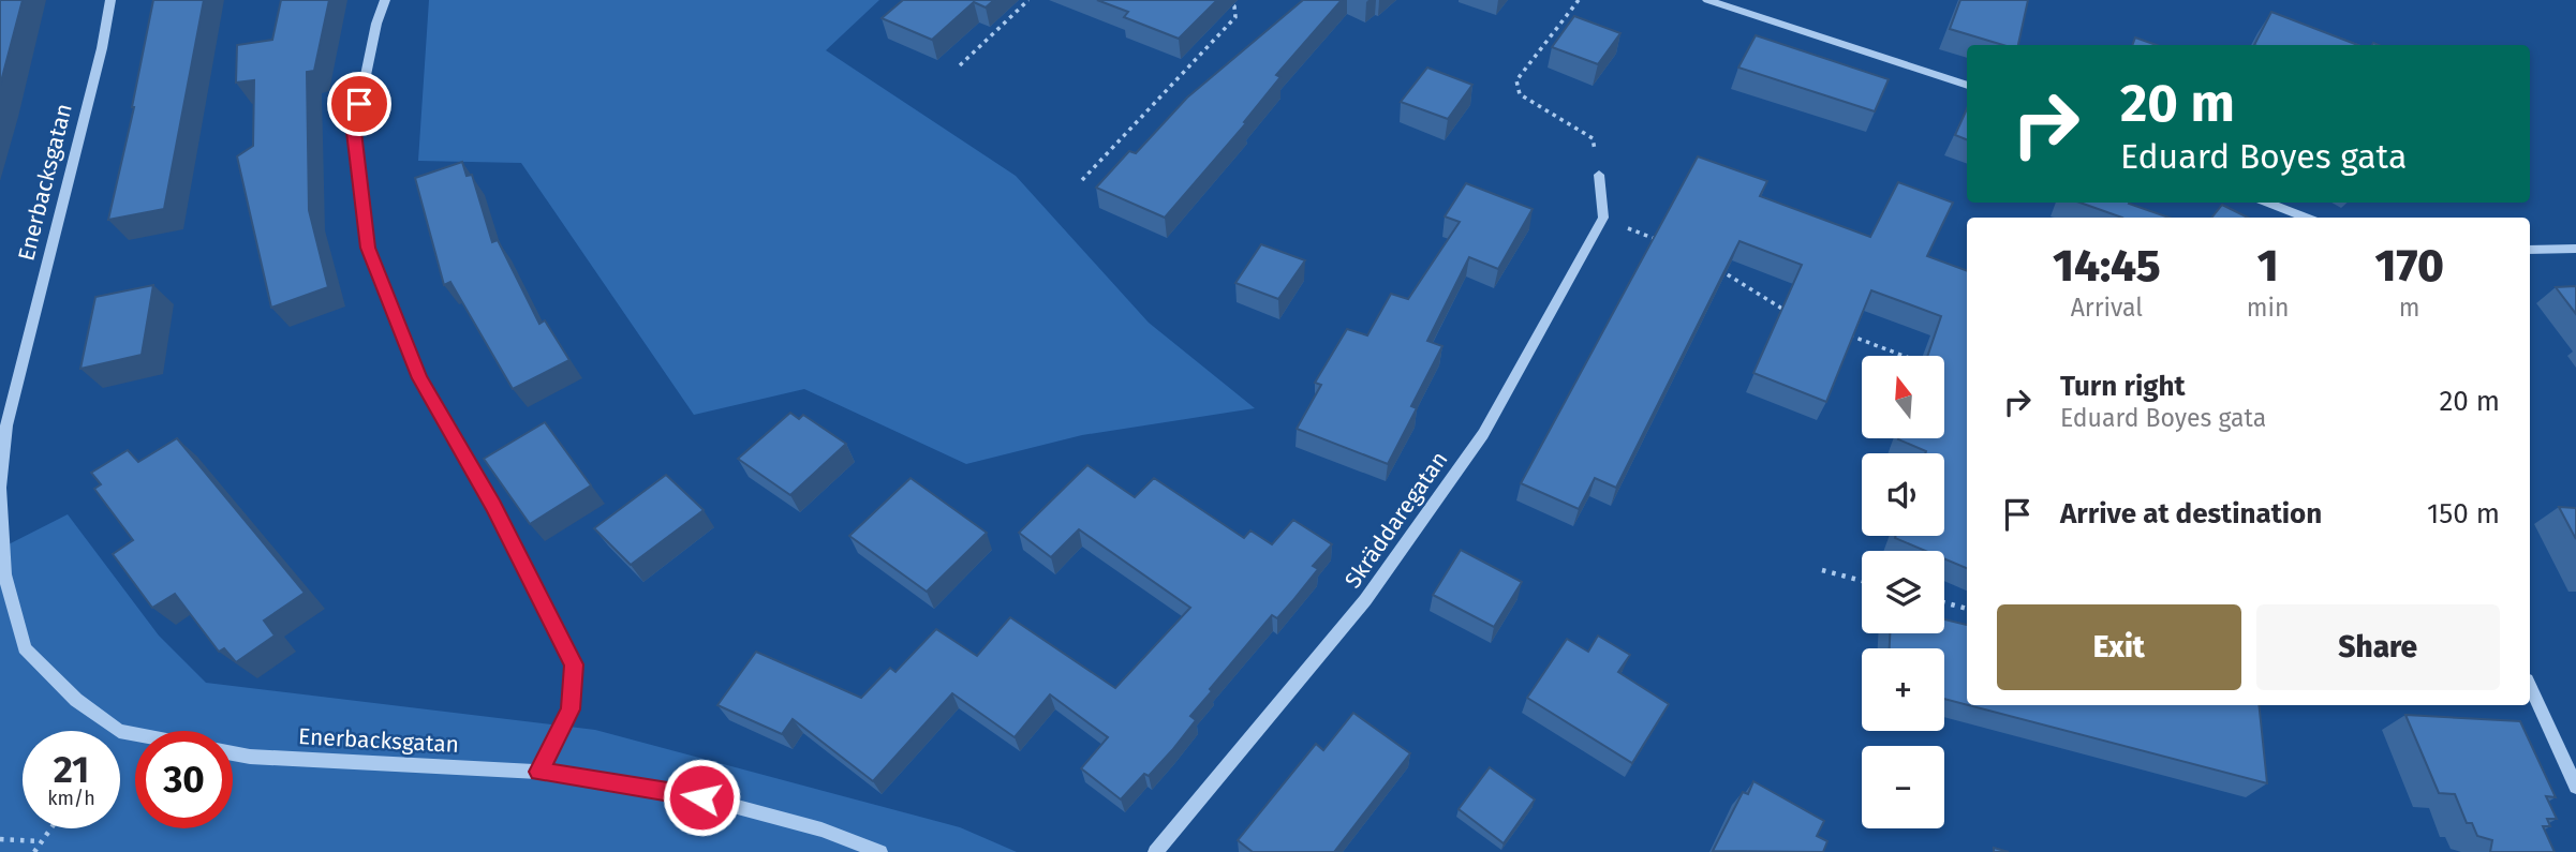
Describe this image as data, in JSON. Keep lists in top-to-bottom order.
{
  "streets": {
    "street": ["Enerbacksgatan", "Skräddaregatan"]
  },
  "north": "top",
  "page": {
    "turn": ["20 m", "Eduard Boyes gata"],
    "eta": [
      "14:45",
      "Arrival",
      "1",
      "min",
      "170",
      "m"
    ],
    "list": [
      {
        "name": "Turn right",
        "note": "Eduard Boyes gata",
        "value": "20 m"
      },
      {
        "name": "Arrive at destination",
        "value": "150 m"
      }
    ],
    "map_buttons": ["+", "−"],
    "buttons": ["Exit", "Share"],
    "speed": "21 km/h",
    "limit": "30"
  }
}
